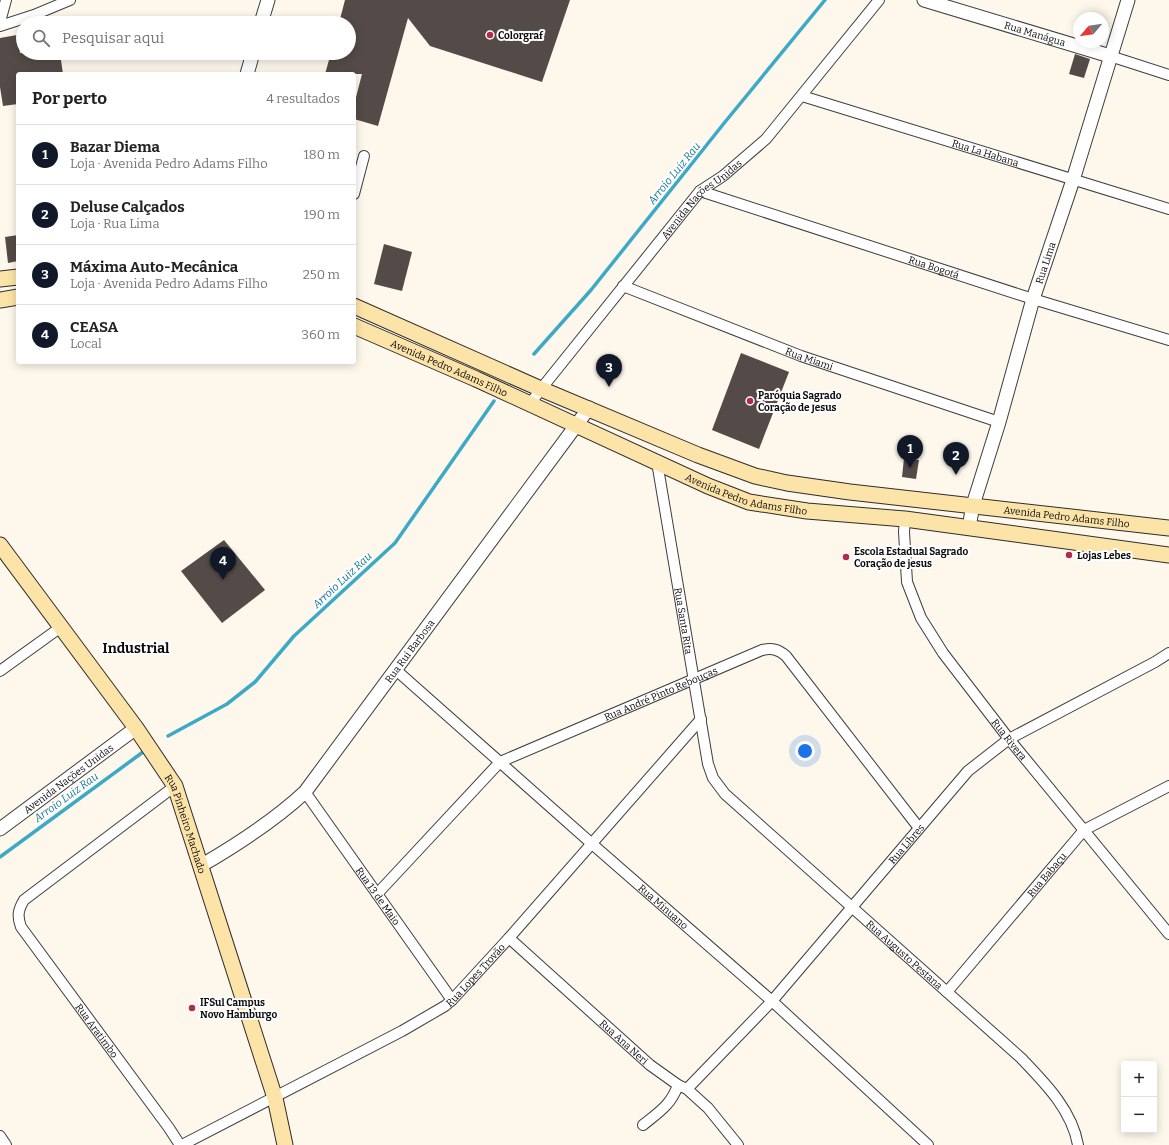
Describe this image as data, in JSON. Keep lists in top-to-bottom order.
{
  "streets": {
    "main road": ["Avenida Pedro Adams Filho", "Rua Pinheiro Machado"],
    "street": [
      "Rua Manágua",
      "Rua La Habana",
      "Avenida Nações Unidas",
      "Rua Lima",
      "Rua Bogotá",
      "Rua Miami",
      "Rua Santa Rita",
      "Rua Rui Barbosa",
      "Rua André Pinto Rebouças",
      "Rua Rivera",
      "Rua Libres",
      "Rua Babaçu",
      "Rua 13 de Maio",
      "Rua Minuano",
      "Rua Augusto Pestana",
      "Rua Lopes Trovão",
      "Rua Aratimbo",
      "Rua Ana Neri"
    ]
  },
  "crossings": [
    ["Rua Manágua", "Rua Lima"],
    ["Rua La Habana", "Avenida Nações Unidas"],
    ["Rua La Habana", "Rua Lima"],
    ["Avenida Nações Unidas", "Rua Bogotá"],
    ["Avenida Nações Unidas", "Rua Miami"],
    ["Avenida Nações Unidas", "Avenida Pedro Adams Filho"],
    ["Avenida Nações Unidas", "Rua Pinheiro Machado"],
    ["Rua Lima", "Rua Bogotá"],
    ["Rua Lima", "Rua Miami"],
    ["Rua Lima", "Avenida Pedro Adams Filho"],
    ["Avenida Pedro Adams Filho", "Rua Santa Rita"],
    ["Avenida Pedro Adams Filho", "Rua Rui Barbosa"],
    ["Avenida Pedro Adams Filho", "Rua Rivera"],
    ["Rua Santa Rita", "Rua André Pinto Rebouças"],
    ["Rua Santa Rita", "Rua Augusto Pestana"],
    ["Rua Santa Rita", "Rua Lopes Trovão"],
    ["Rua Rui Barbosa", "Rua Pinheiro Machado"],
    ["Rua Rui Barbosa", "Rua 13 de Maio"],
    ["Rua Rui Barbosa", "Rua Minuano"],
    ["Rua André Pinto Rebouças", "Rua Libres"],
    ["Rua André Pinto Rebouças", "Rua 13 de Maio"],
    ["Rua André Pinto Rebouças", "Rua Minuano"],
    ["Rua Rivera", "Rua Libres"],
    ["Rua Rivera", "Rua Babaçu"],
    ["Rua Pinheiro Machado", "Rua Lopes Trovão"],
    ["Rua Pinheiro Machado", "Rua Aratimbo"],
    ["Rua Libres", "Rua Minuano"],
    ["Rua Libres", "Rua Augusto Pestana"],
    ["Rua Libres", "Rua Ana Neri"],
    ["Rua Babaçu", "Rua Augusto Pestana"],
    ["Rua 13 de Maio", "Rua Lopes Trovão"],
    ["Rua Minuano", "Rua Lopes Trovão"],
    ["Rua Lopes Trovão", "Rua Aratimbo"],
    ["Rua Lopes Trovão", "Rua Ana Neri"]
  ],
  "districts": ["Industrial"],
  "water": ["Arroio Luiz Rau"],
  "places": [
    "Colorgraf",
    "Paróquia Sagrado Coração de Jesus",
    "Lojas Lebes",
    "Escola Estadual Sagrado Coração de jesus",
    "IFSul Campus Novo Hamburgo"
  ],
  "north": "bottom left",
  "page": {
    "search": "Pesquisar aqui",
    "heading": ["Por perto", "4 resultados"],
    "list": [
      {
        "mark": "1",
        "name": "Bazar Diema",
        "note": "Loja · Avenida Pedro Adams Filho",
        "value": "180 m"
      },
      {
        "mark": "2",
        "name": "Deluse Calçados",
        "note": "Loja · Rua Lima",
        "value": "190 m"
      },
      {
        "mark": "3",
        "name": "Máxima Auto-Mecânica",
        "note": "Loja · Avenida Pedro Adams Filho",
        "value": "250 m"
      },
      {
        "mark": "4",
        "name": "CEASA",
        "note": "Local",
        "value": "360 m"
      }
    ],
    "pins": [
      "3",
      "1",
      "2",
      "4"
    ],
    "map_buttons": ["+", "−"]
  }
}
